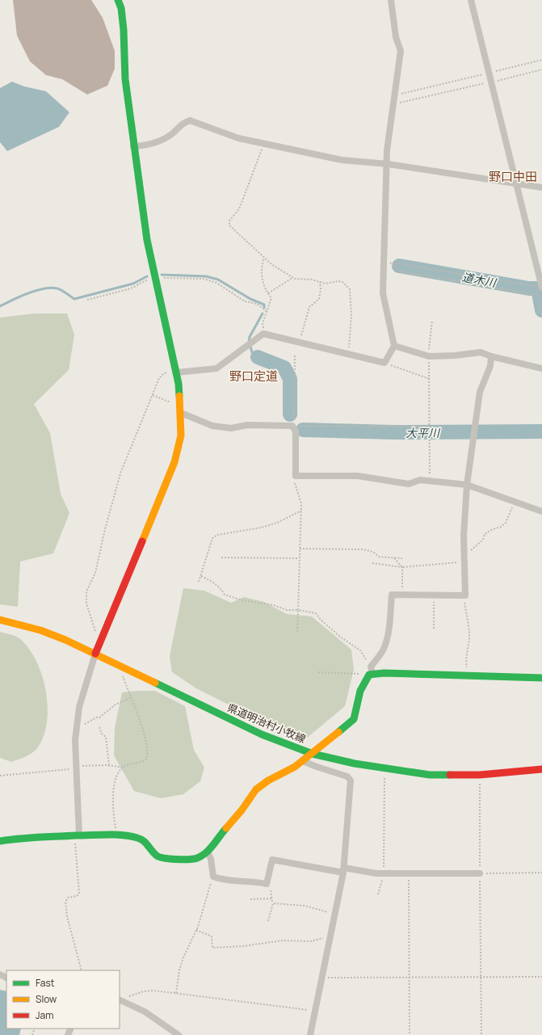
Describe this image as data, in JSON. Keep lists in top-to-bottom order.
{
  "streets": {
    "street": ["県道明治村小牧線"]
  },
  "districts": ["野口中田", "野口定道"],
  "water": ["道木川", "大平川"],
  "legend": ["Fast", "Slow", "Jam"]
}
